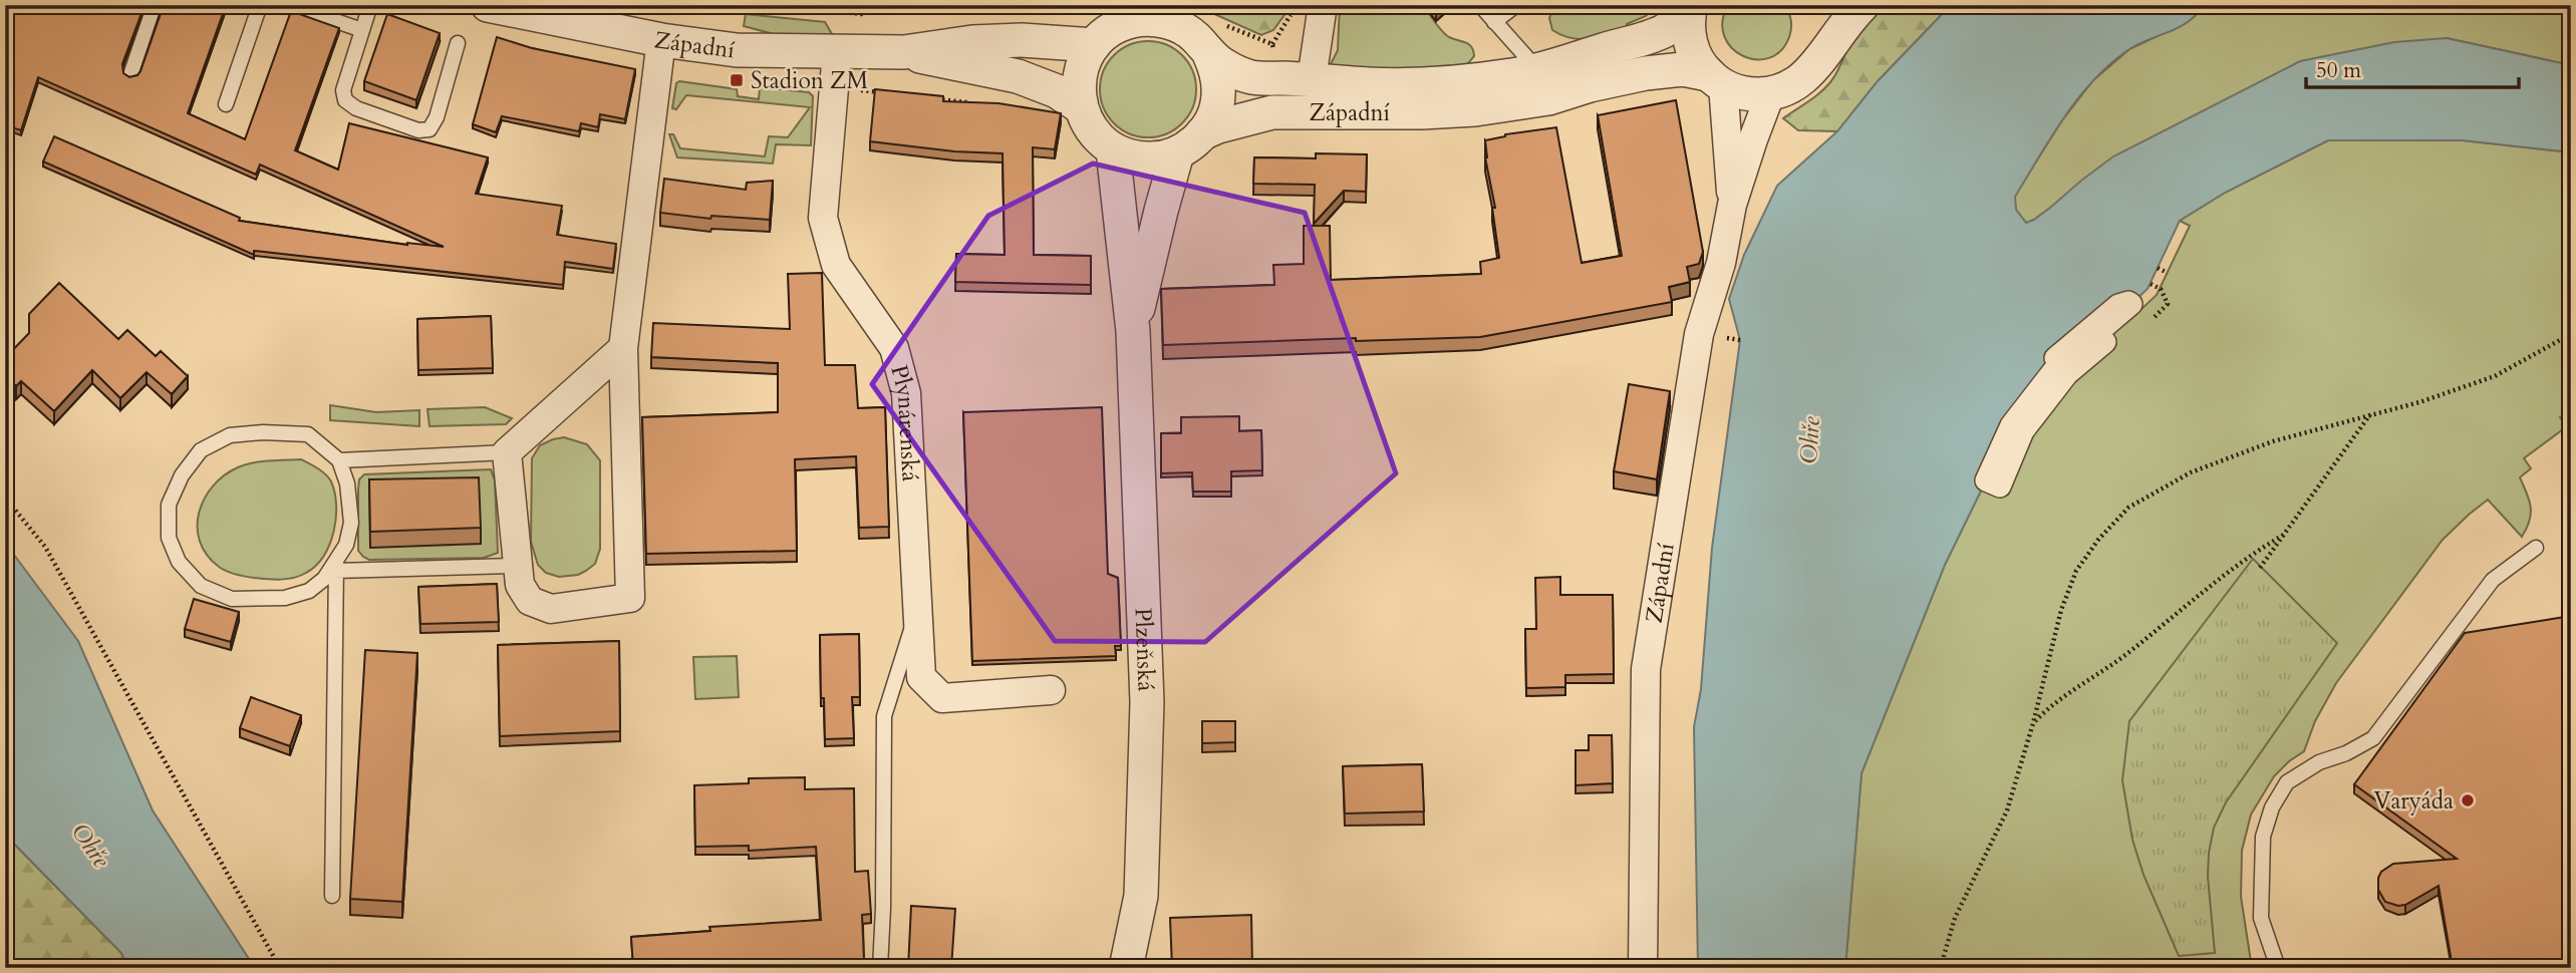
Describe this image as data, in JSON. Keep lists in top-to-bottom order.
{
  "streets": {
    "street": ["Západní", "Plynárenská", "Plzeňská"]
  },
  "crossings": [
    ["Západní", "Plynárenská"],
    ["Západní", "Plzeňská"]
  ],
  "water": ["Ohře"],
  "places": {
    "transit": ["Stadion ZM"],
    "other": ["Varyáda"]
  },
  "scale_bar": "50 m"
}
